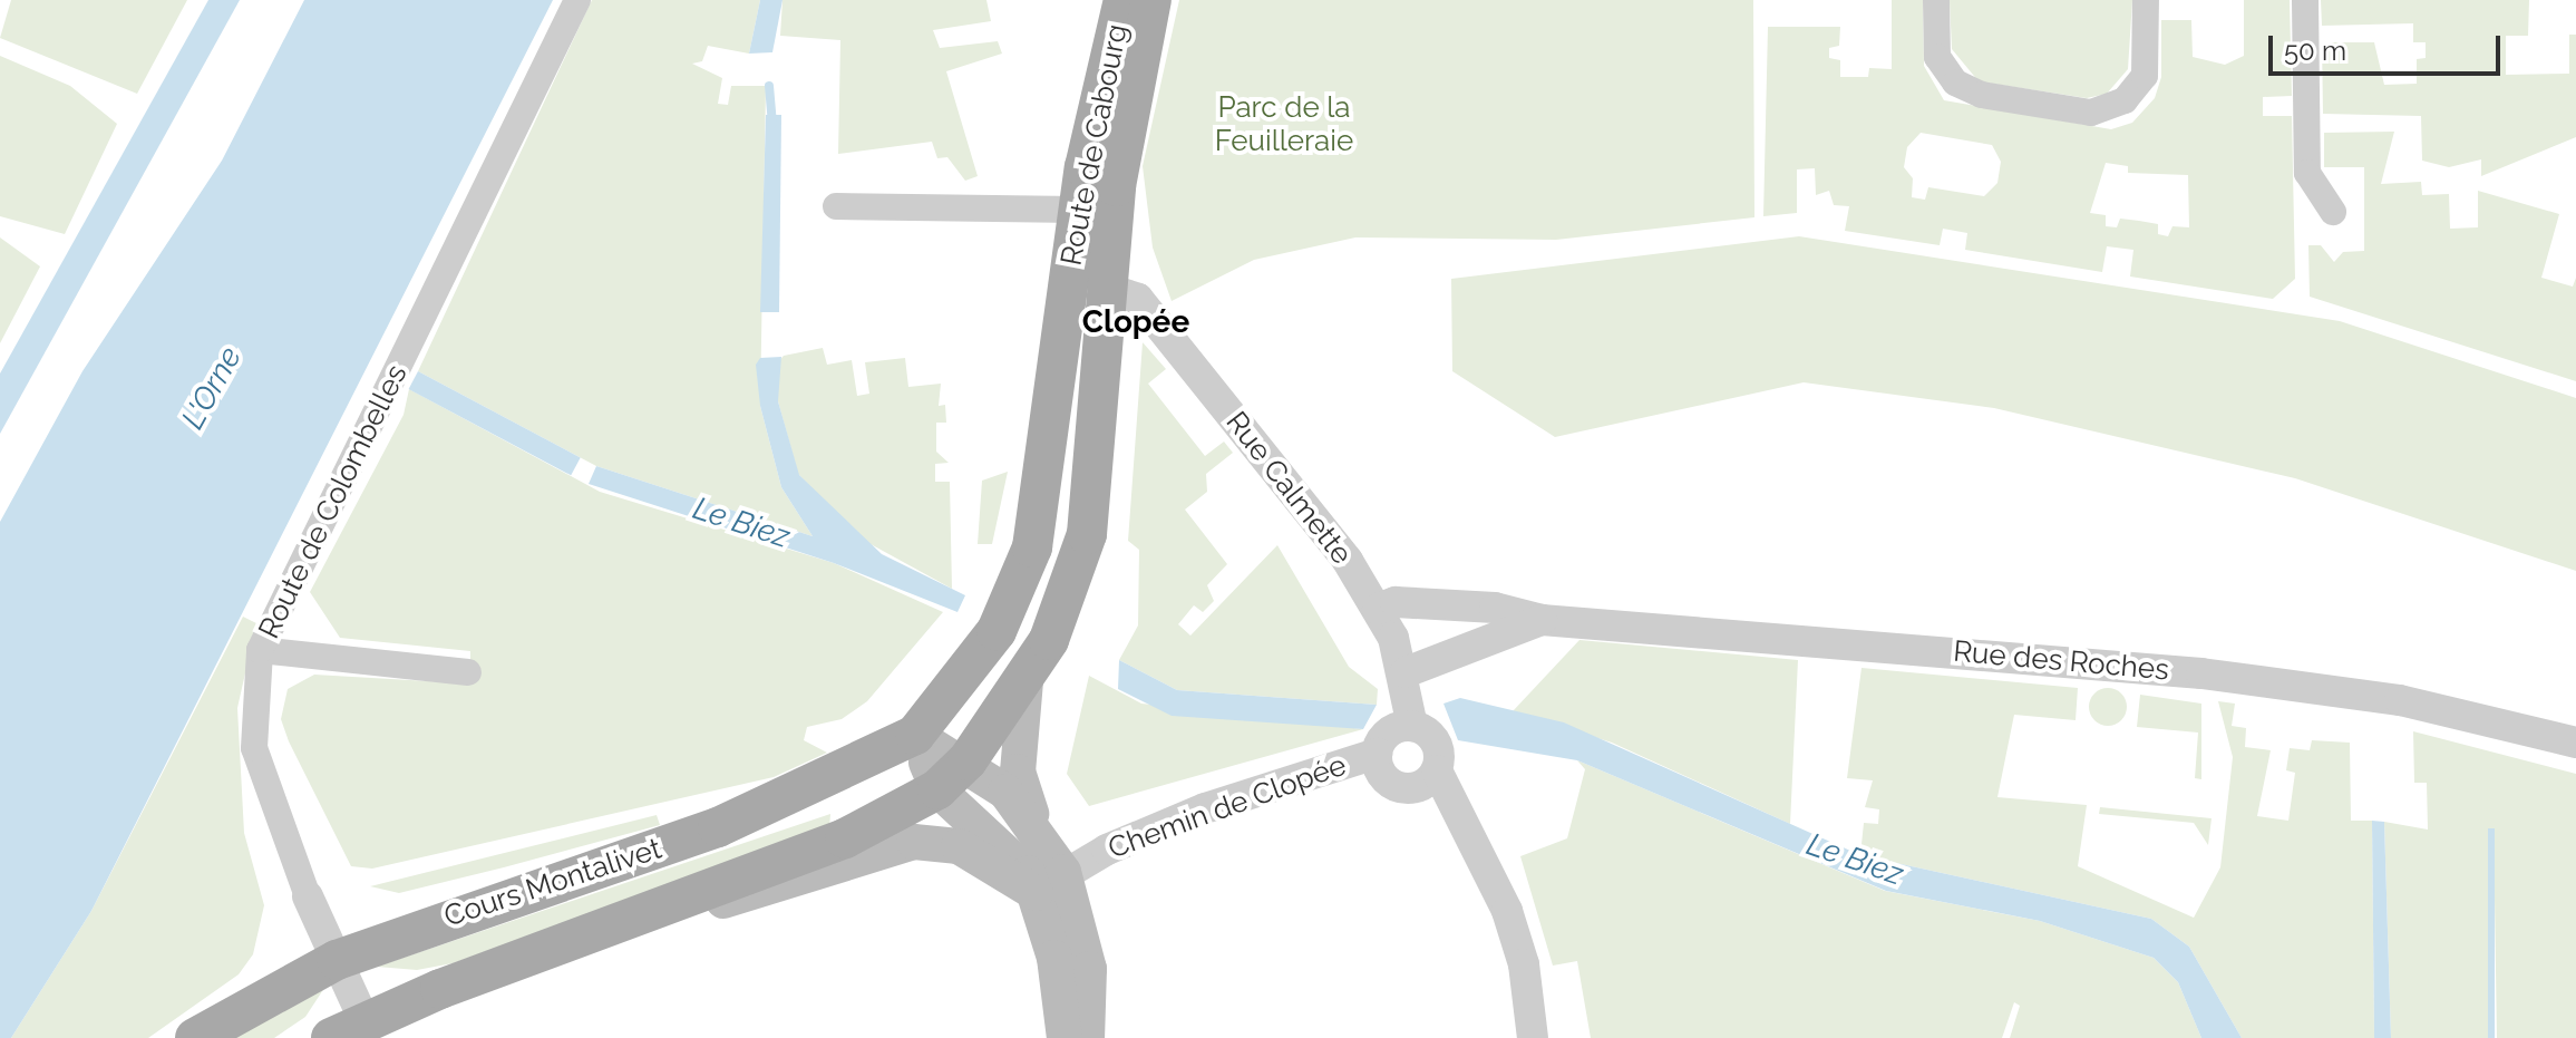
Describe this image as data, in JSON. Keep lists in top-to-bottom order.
{
  "streets": {
    "main road": ["Route de Cabourg", "Cours Montalivet"],
    "street": [
      "Rue Calmette",
      "Route de Colombelles",
      "Rue des Roches",
      "Chemin de Clopée"
    ]
  },
  "crossings": [
    ["Route de Cabourg", "Rue Calmette"],
    ["Route de Cabourg", "Cours Montalivet"],
    ["Rue Calmette", "Rue des Roches"],
    ["Rue Calmette", "Chemin de Clopée"],
    ["Route de Colombelles", "Cours Montalivet"]
  ],
  "districts": ["Clopée"],
  "water": ["L'Orne", "Le Biez"],
  "parks": ["Parc de la Feuilleraie"],
  "scale_bar": "50 m"
}
